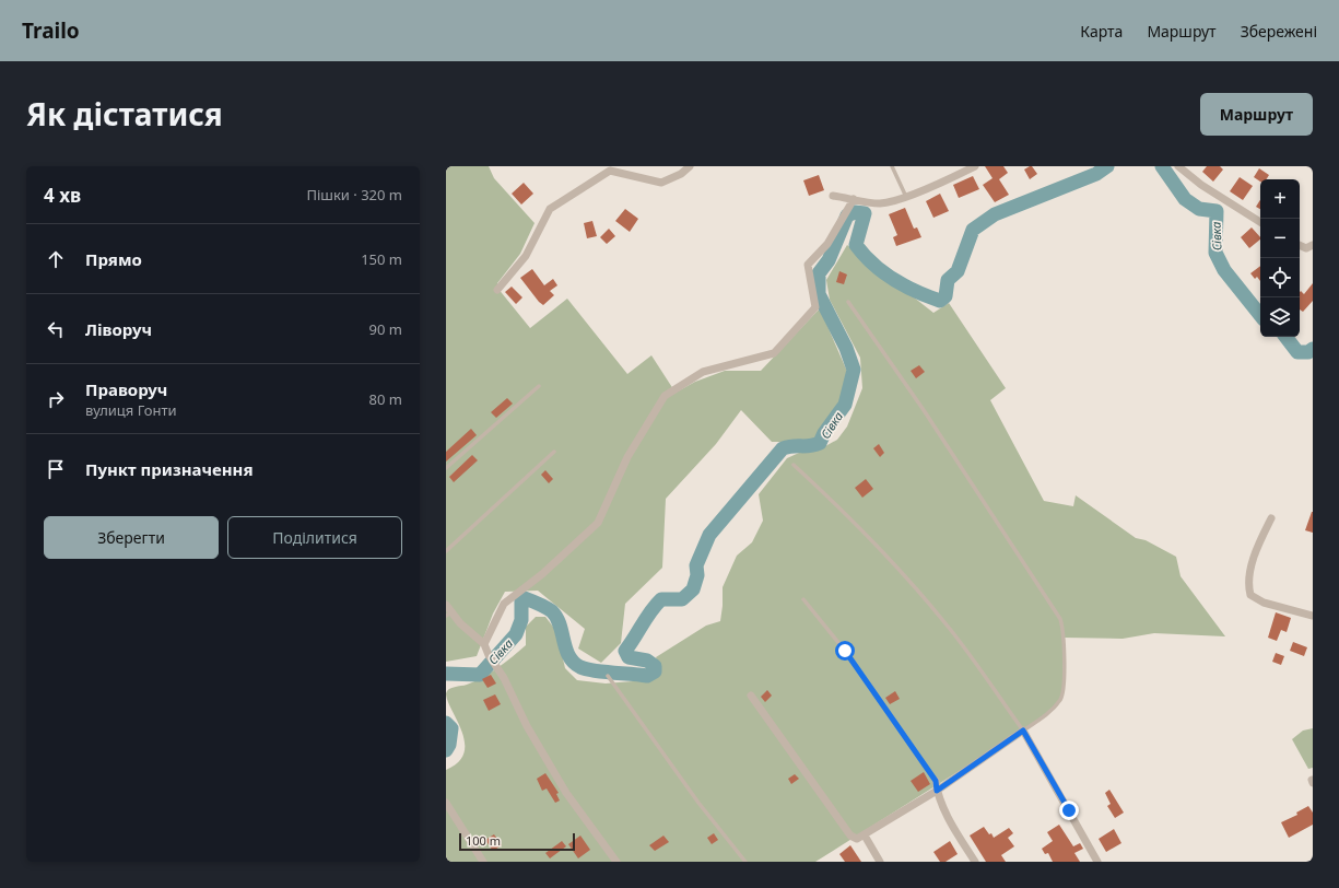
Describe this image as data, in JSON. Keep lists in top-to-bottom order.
{
  "water": ["Сівка"],
  "scale_bar": "100 m",
  "page": {
    "header": "Trailo",
    "nav": ["Карта", "Маршрут", "Збережені"],
    "title": "Як дістатися",
    "buttons": [
      "Маршрут",
      ["Зберегти", "Поділитися"]
    ],
    "heading": ["4 хв", "Пішки · 320 m"],
    "map_buttons": ["+", "−"],
    "list": [
      ["Прямо", "150 m"],
      ["Ліворуч", "90 m"],
      ["Праворуч", "вулиця Гонти", "80 m"],
      "Пункт призначення"
    ],
    "scale": "100 m"
  }
}
